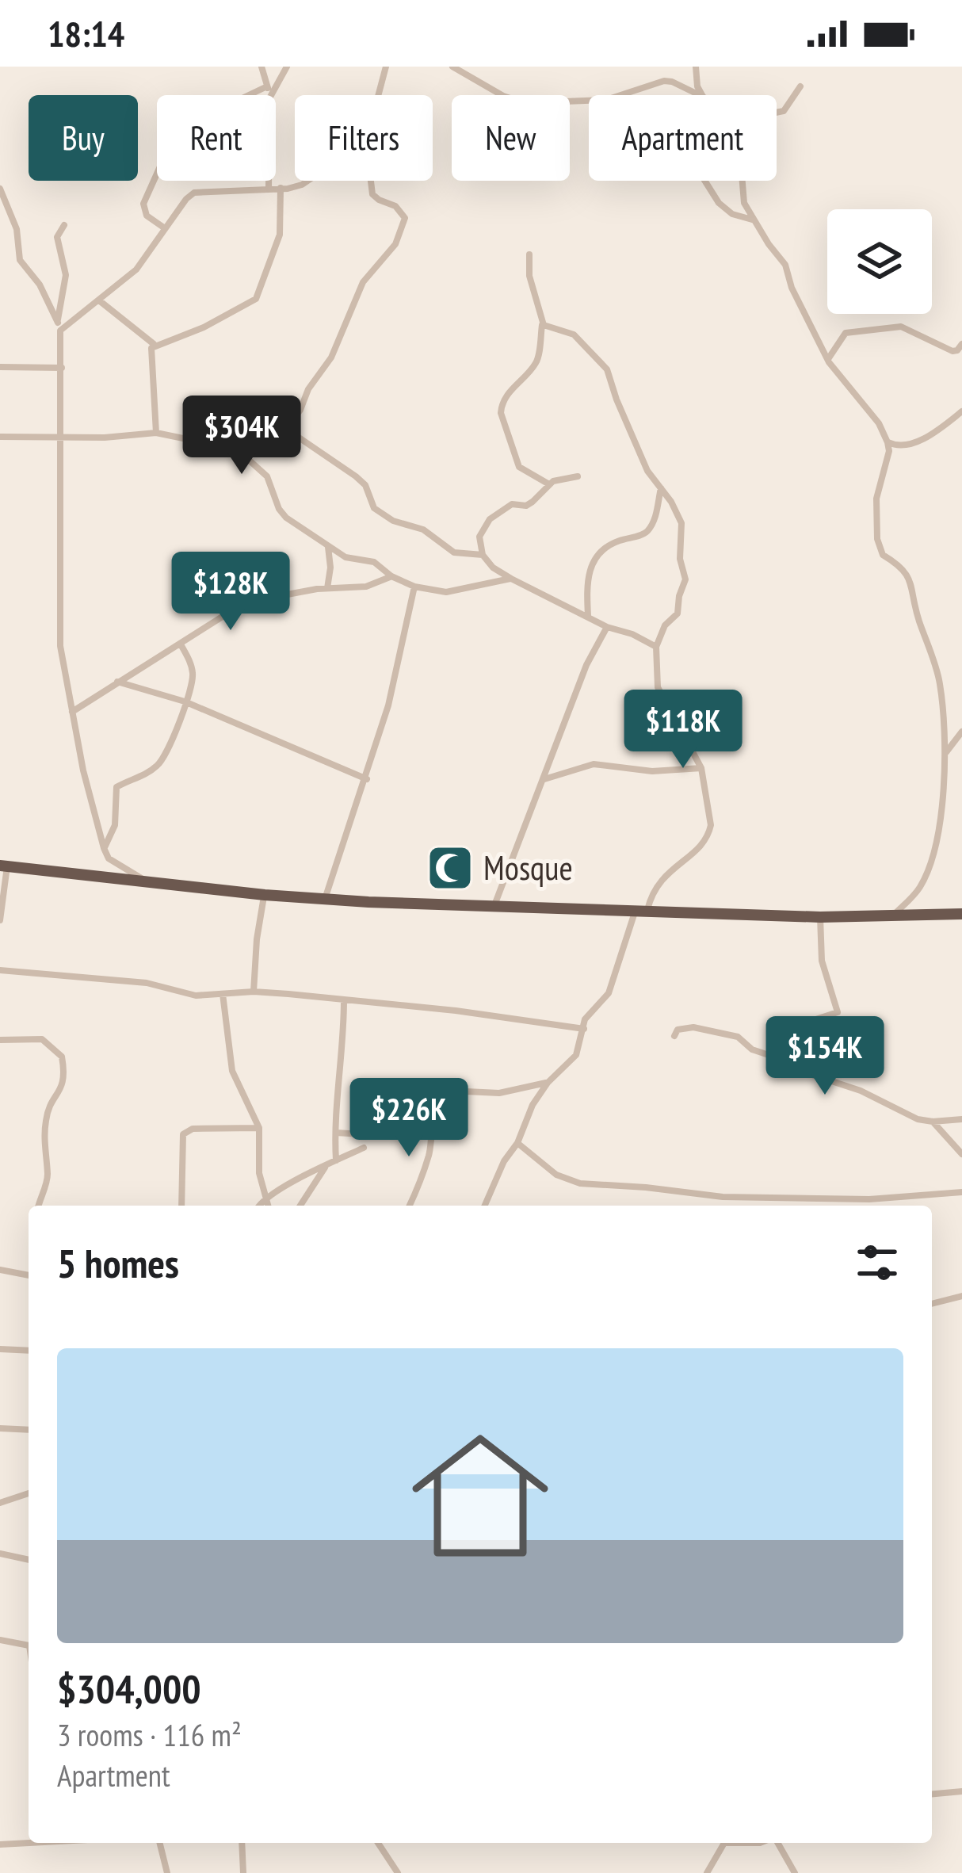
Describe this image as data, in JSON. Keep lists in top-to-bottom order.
{
  "places": {
    "mosque": ["Mosque"]
  },
  "page": {
    "status": "18:14",
    "chip": [
      "Buy",
      "Rent",
      "Filters",
      "New",
      "Apartment"
    ],
    "price": [
      "$304K",
      "$128K",
      "$118K",
      "$154K",
      "$226K"
    ],
    "heading": "5 homes",
    "list": [
      {
        "name": "$304,000",
        "note": "3 rooms · 116 m² · Apartment"
      }
    ]
  }
}
